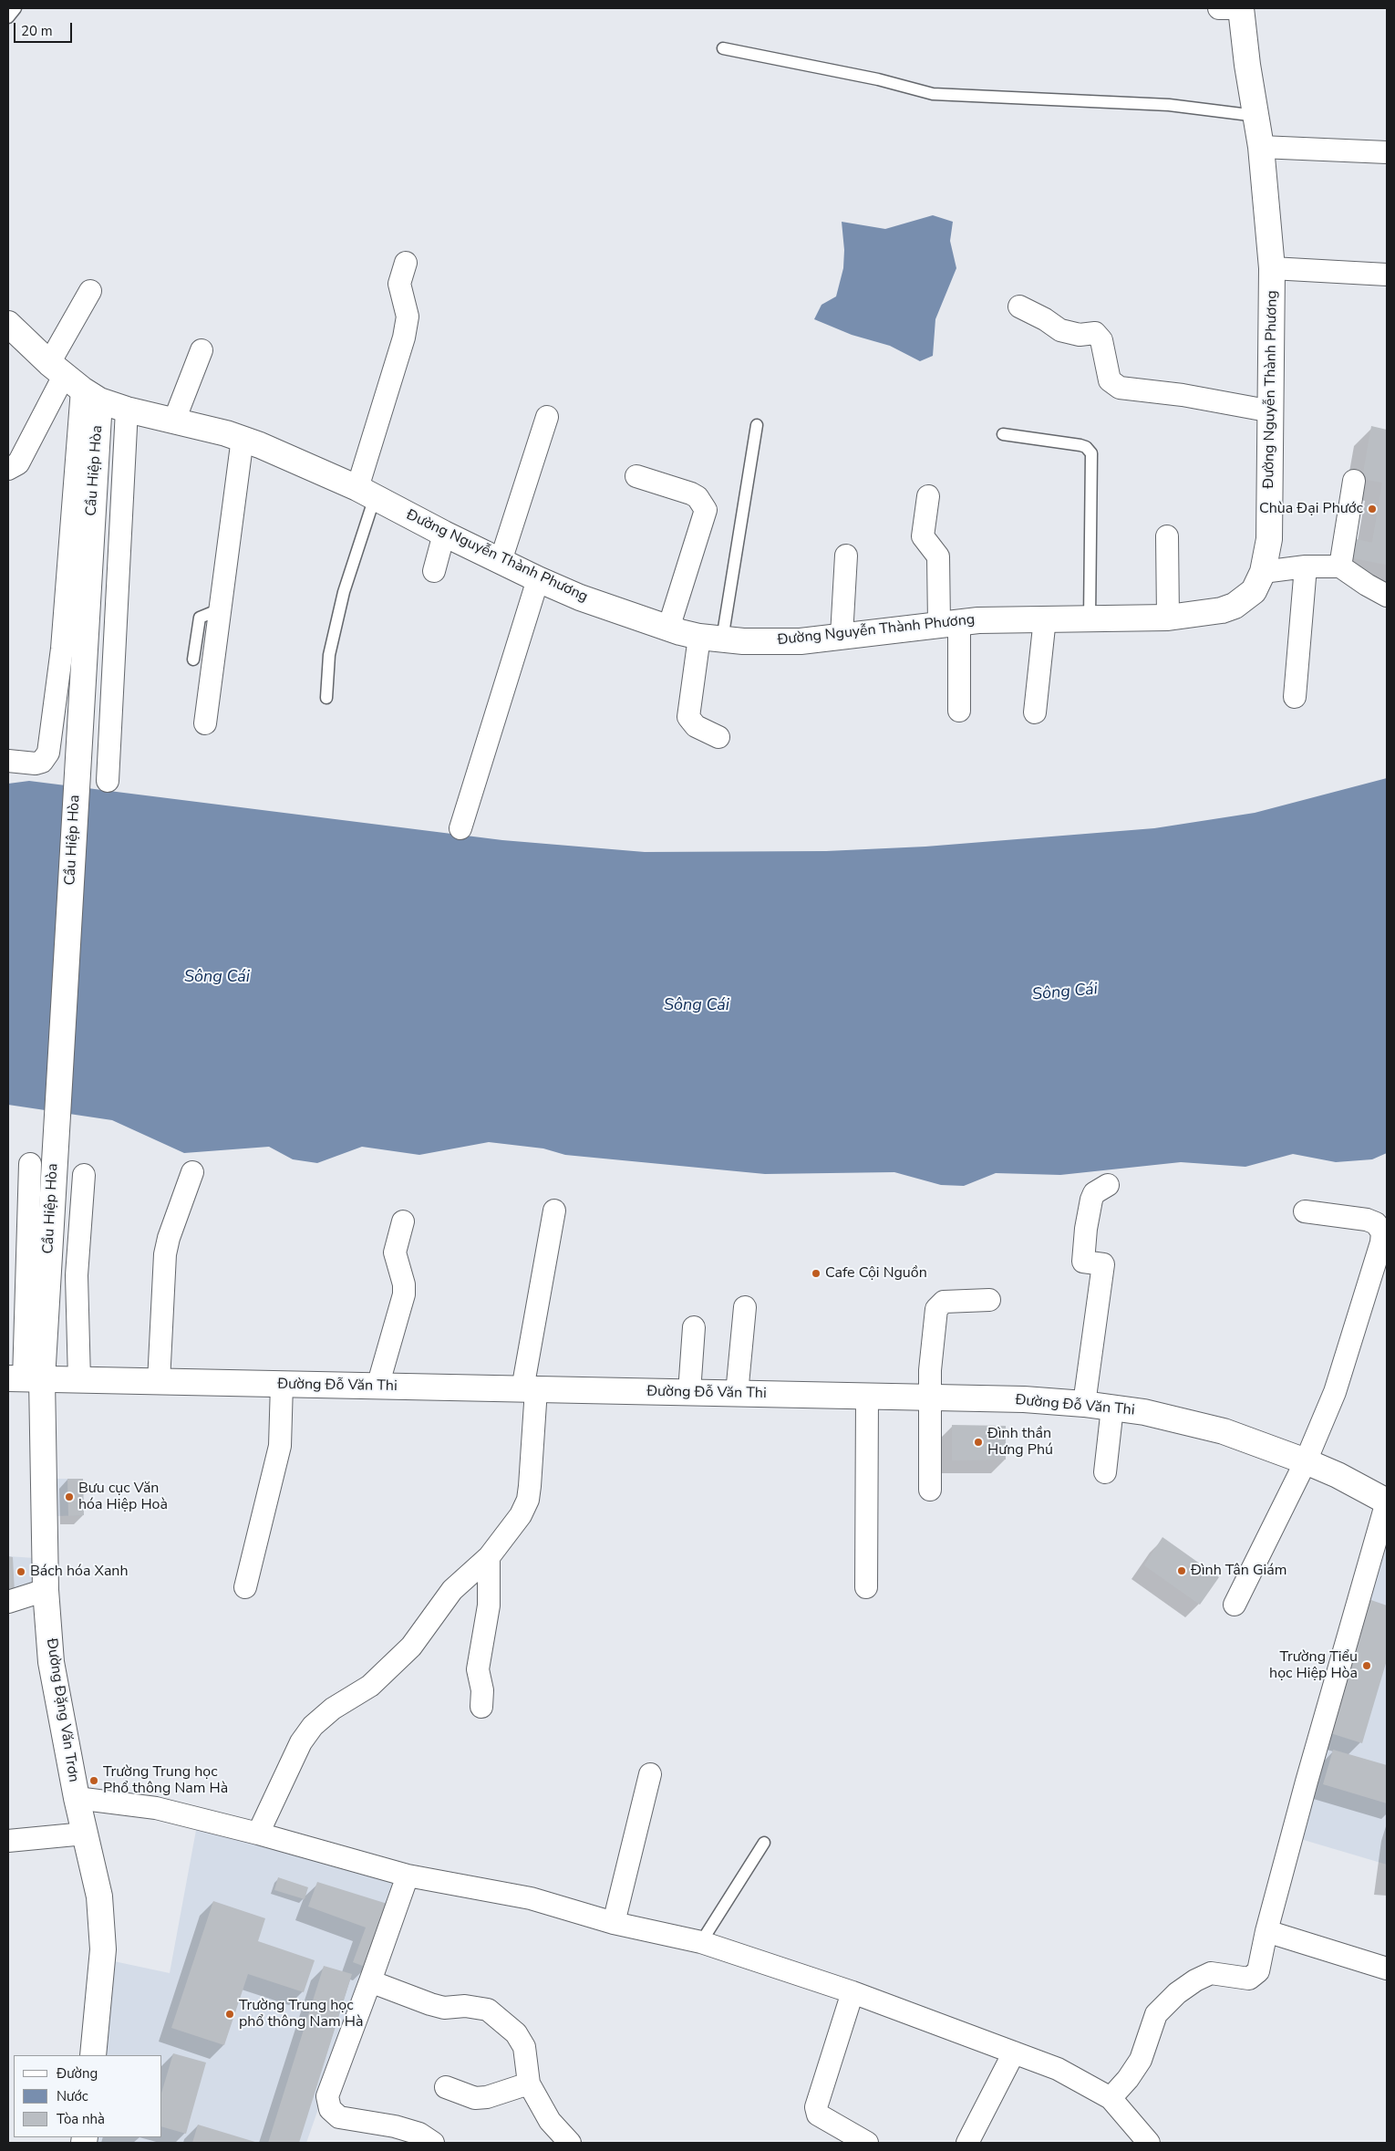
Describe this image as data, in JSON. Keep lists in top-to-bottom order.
{
  "streets": {
    "main road": [
      "Đường Nguyễn Thành Phương",
      "Cầu Hiệp Hòa",
      "Đường Đỗ Văn Thi",
      "Đường Đặng Văn Trơn"
    ]
  },
  "crossings": [
    ["Đường Nguyễn Thành Phương", "Cầu Hiệp Hòa"],
    ["Cầu Hiệp Hòa", "Đường Đặng Văn Trơn"],
    ["Đường Đỗ Văn Thi", "Đường Đặng Văn Trơn"]
  ],
  "water": ["Sông Cái"],
  "places": [
    "Chùa Đại Phước",
    "Cafe Cội Nguồn",
    "Đình thần Hưng Phú",
    "Bưu cục Văn hóa Hiệp Hoà",
    "Đình Tân Giám",
    "Bách hóa Xanh",
    "Trường Tiểu học Hiệp Hòa",
    "Trường Trung học Phổ thông Nam Hà",
    "Trường Trung học phổ thông Nam Hà"
  ],
  "legend": ["Đường", "Nước", "Tòa nhà"],
  "scale_bar": "20 m"
}
